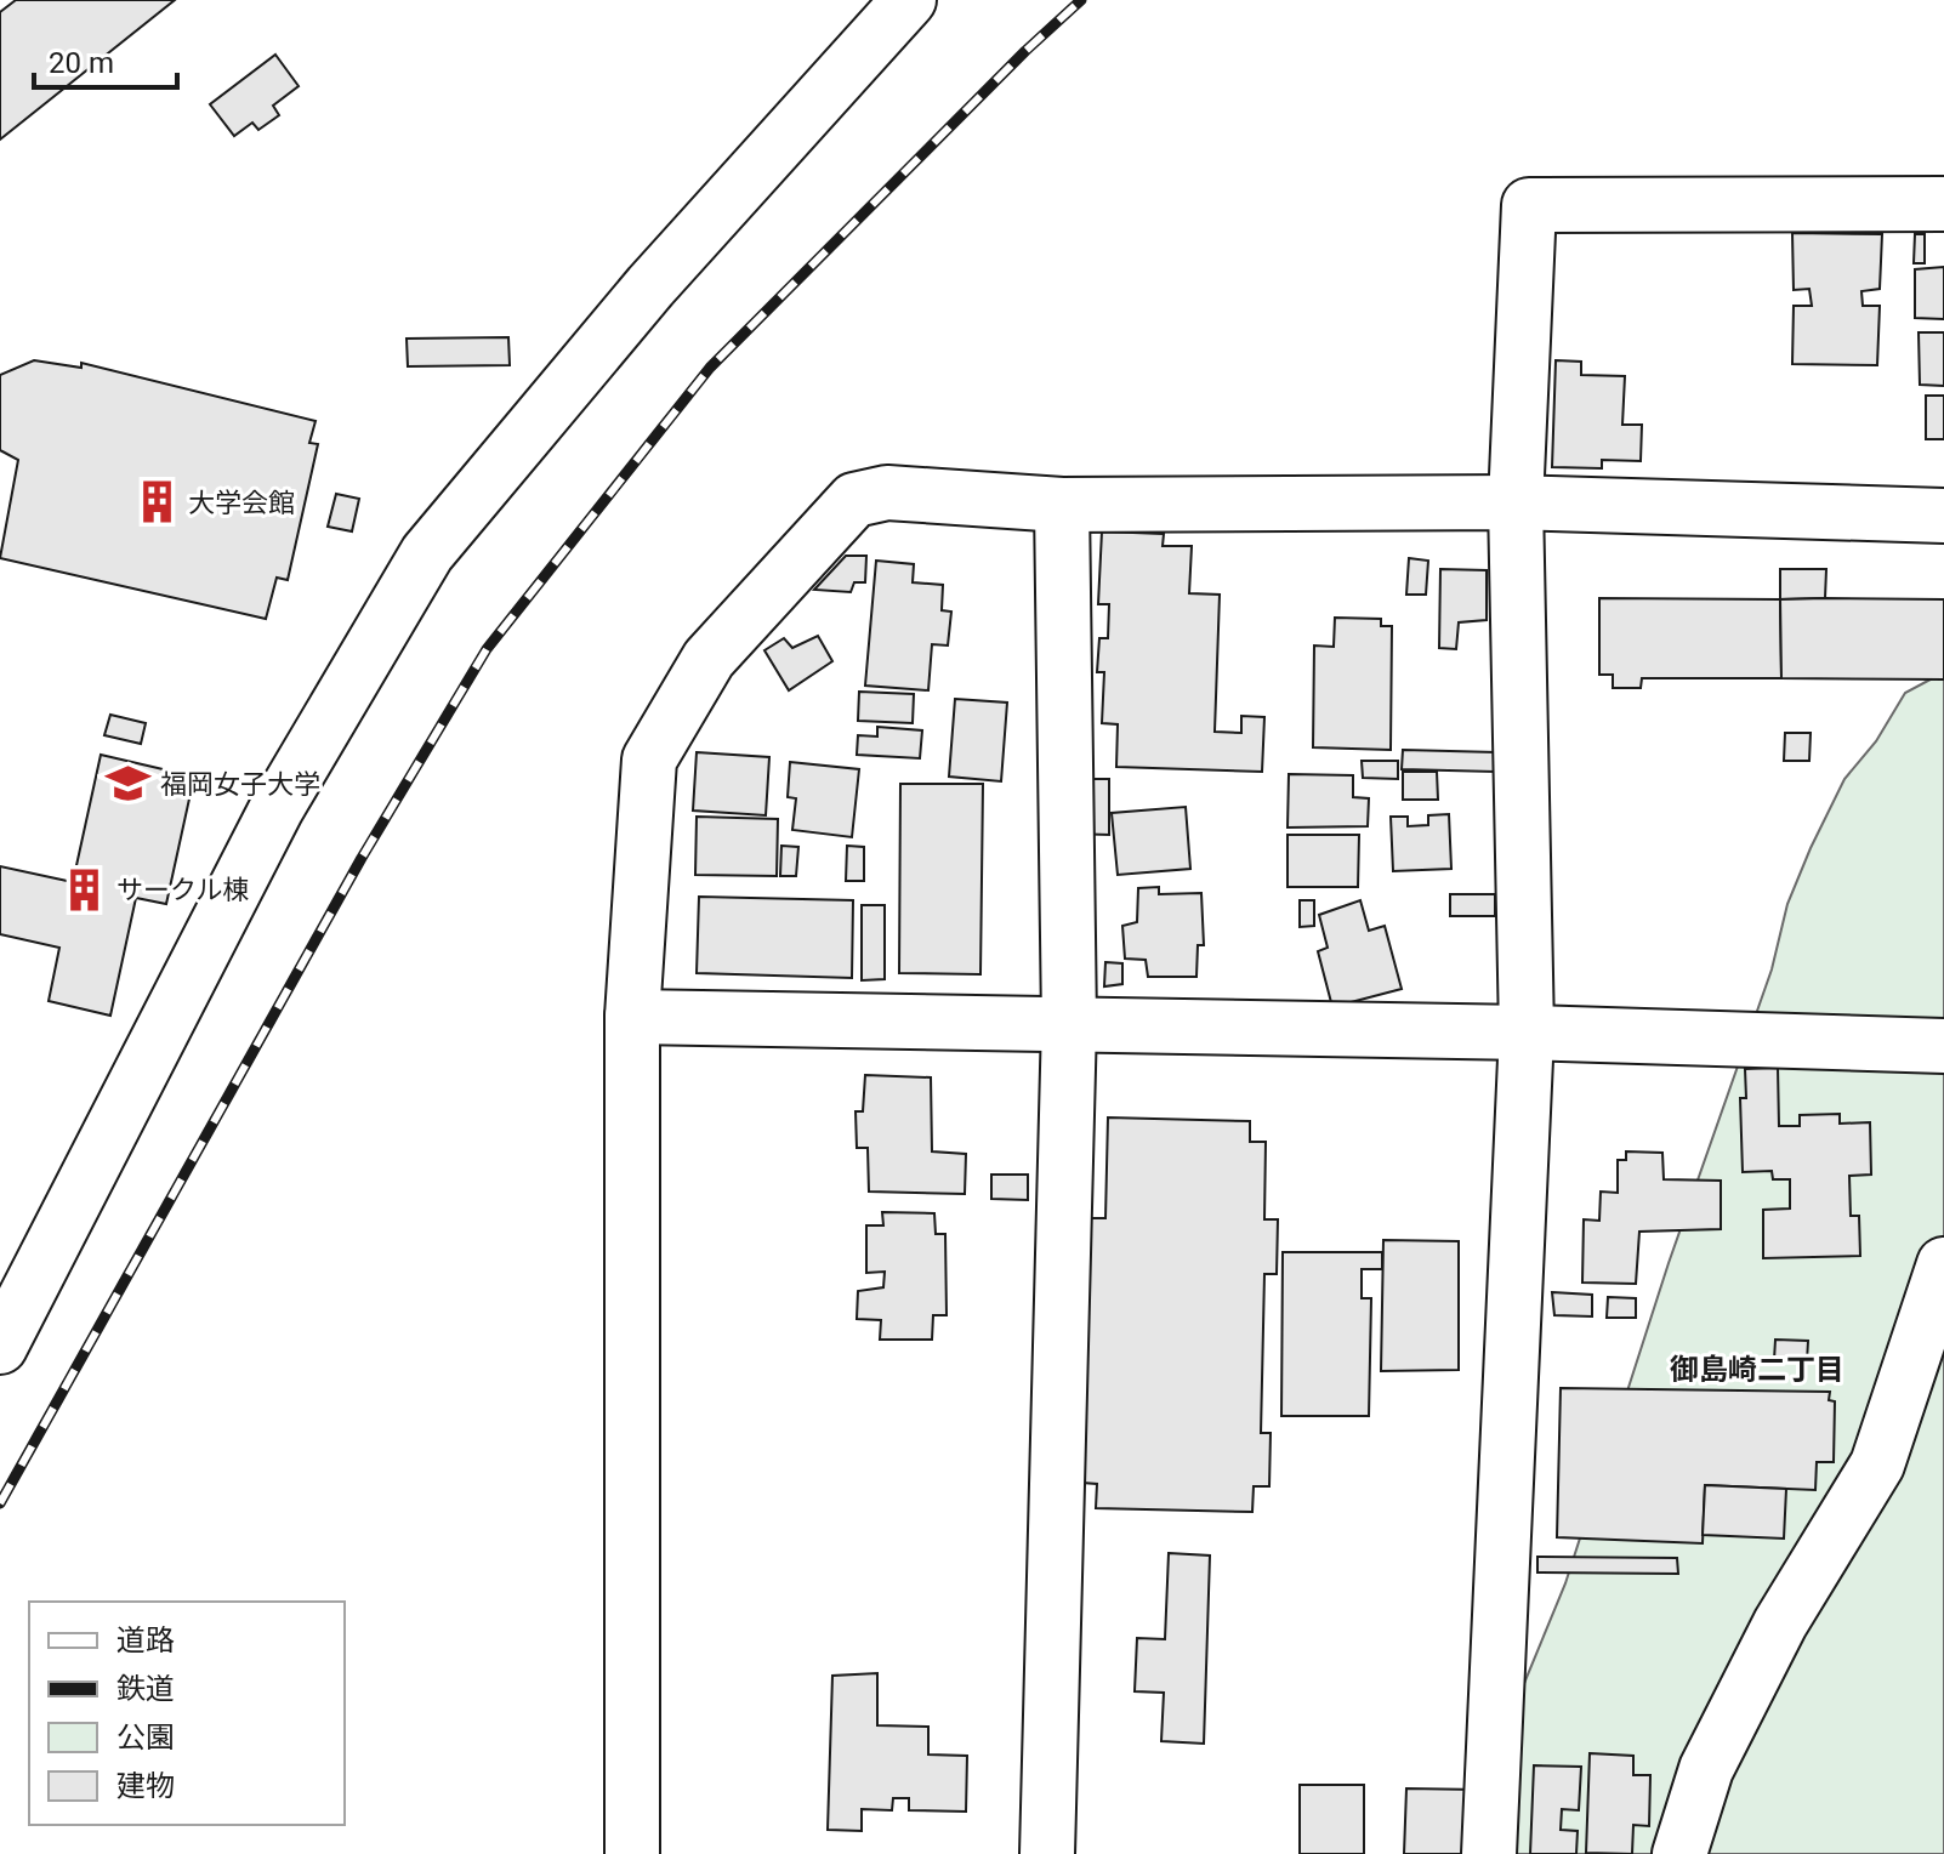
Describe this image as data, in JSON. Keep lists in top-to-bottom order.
{
  "districts": ["御島崎二丁目"],
  "places": {
    "building": ["大学会館", "サークル棟"],
    "school or university": ["福岡女子大学"]
  },
  "legend": [
    "道路",
    "鉄道",
    "公園",
    "建物"
  ],
  "scale_bar": "20 m"
}
